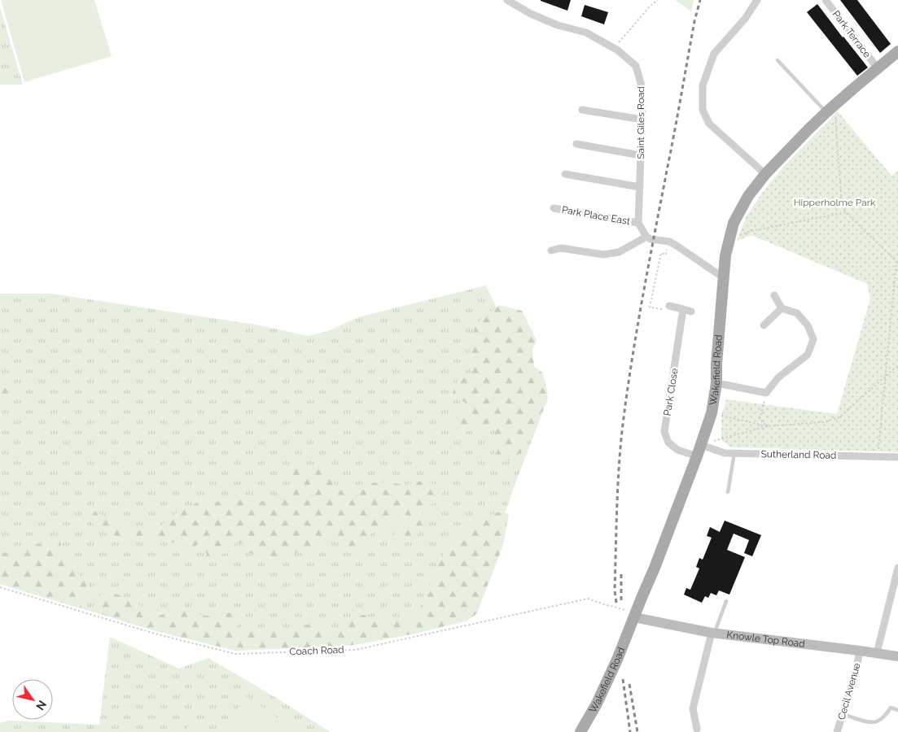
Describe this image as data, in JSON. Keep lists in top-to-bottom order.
{
  "streets": {
    "main road": ["Wakefield Road"],
    "street": [
      "Park Terrace",
      "Saint Giles Road",
      "Park Place East",
      "Park Close",
      "Sutherland Road",
      "Knowle Top Road",
      "Cecil Avenue"
    ],
    "path": ["Coach Road"]
  },
  "crossings": [
    ["Park Terrace", "Wakefield Road"],
    ["Saint Giles Road", "Park Place East"],
    ["Wakefield Road", "Park Close"],
    ["Wakefield Road", "Sutherland Road"],
    ["Wakefield Road", "Knowle Top Road"],
    ["Wakefield Road", "Coach Road"],
    ["Knowle Top Road", "Coach Road"],
    ["Knowle Top Road", "Cecil Avenue"]
  ],
  "parks": ["Hipperholme Park"],
  "north": "bottom right"
}
